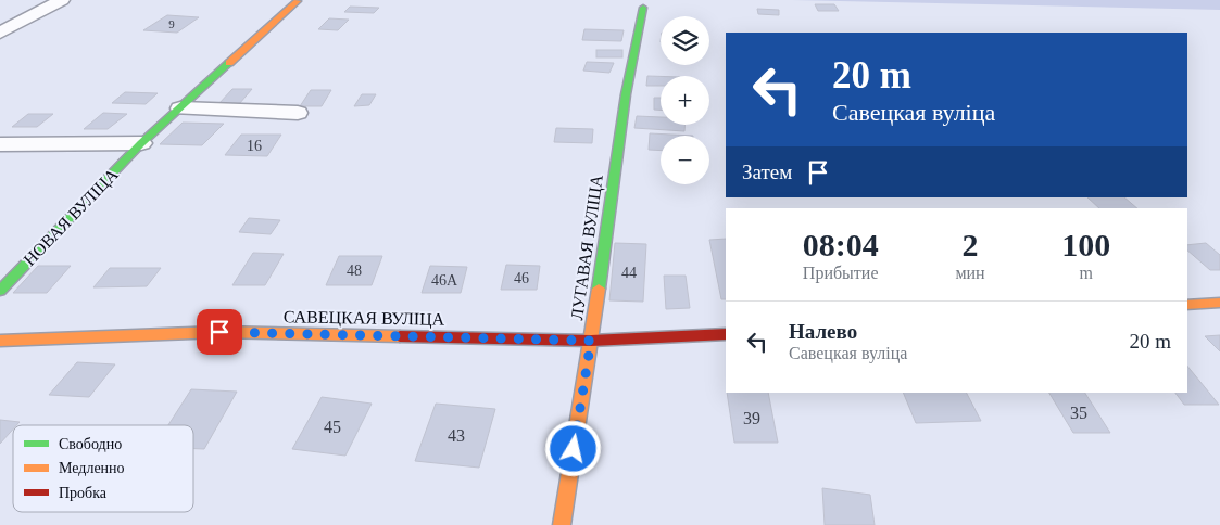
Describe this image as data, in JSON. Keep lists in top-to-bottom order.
{
  "streets": {
    "street": ["НОВАЯ ВУЛІЦА", "ЛУГАВАЯ ВУЛІЦА", "САВЕЦКАЯ ВУЛІЦА"]
  },
  "crossings": [
    ["ЛУГАВАЯ ВУЛІЦА", "САВЕЦКАЯ ВУЛІЦА"]
  ],
  "house_numbers": [
    "9",
    "16",
    "48",
    "44",
    "46",
    "46А",
    "35",
    "39",
    "45",
    "43"
  ],
  "legend": ["Свободно", "Медленно", "Пробка"],
  "page": {
    "map_buttons": ["+", "−"],
    "turn": ["20 m", "Савецкая вуліца"],
    "then": "Затем",
    "eta": [
      "08:04",
      "Прибытие",
      "2",
      "мин",
      "100",
      "m"
    ],
    "list": [
      {
        "name": "Налево",
        "note": "Савецкая вуліца",
        "value": "20 m"
      }
    ]
  }
}
